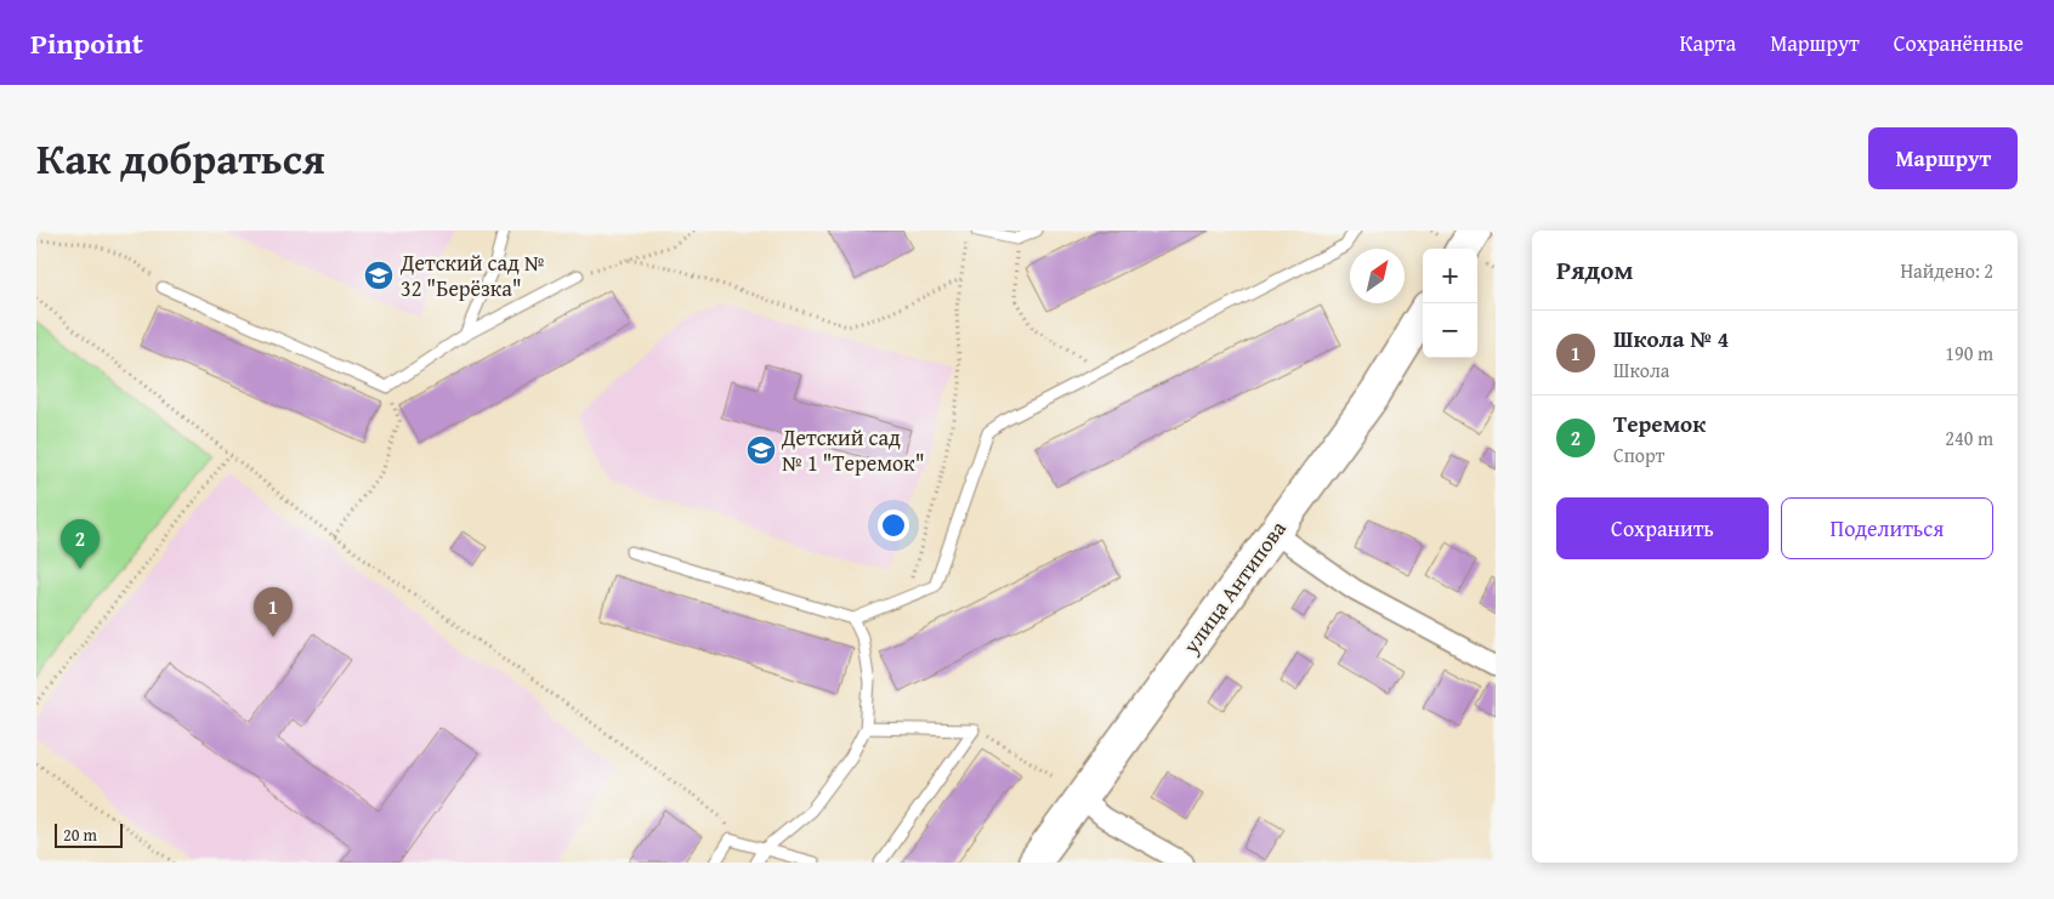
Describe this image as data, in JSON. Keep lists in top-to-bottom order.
{
  "streets": {
    "main road": ["улица Антипова"]
  },
  "places": {
    "school or university": ["Детский сад № 32 \"Берёзка\"", "Детский сад № 1 \"Теремок\""]
  },
  "scale_bar": "20 m",
  "north": "top right",
  "page": {
    "header": "Pinpoint",
    "nav": ["Карта", "Маршрут", "Сохранённые"],
    "title": "Как добраться",
    "buttons": [
      "Маршрут",
      ["Сохранить", "Поделиться"]
    ],
    "heading": ["Рядом", "Найдено: 2"],
    "map_buttons": ["+", "−"],
    "list": [
      {
        "mark": "1",
        "name": "Школа № 4",
        "note": "Школа",
        "value": "190 m"
      },
      {
        "mark": "2",
        "name": "Теремок",
        "note": "Спорт",
        "value": "240 m"
      }
    ],
    "pins": ["2", "1"],
    "scale": "20 m"
  }
}
